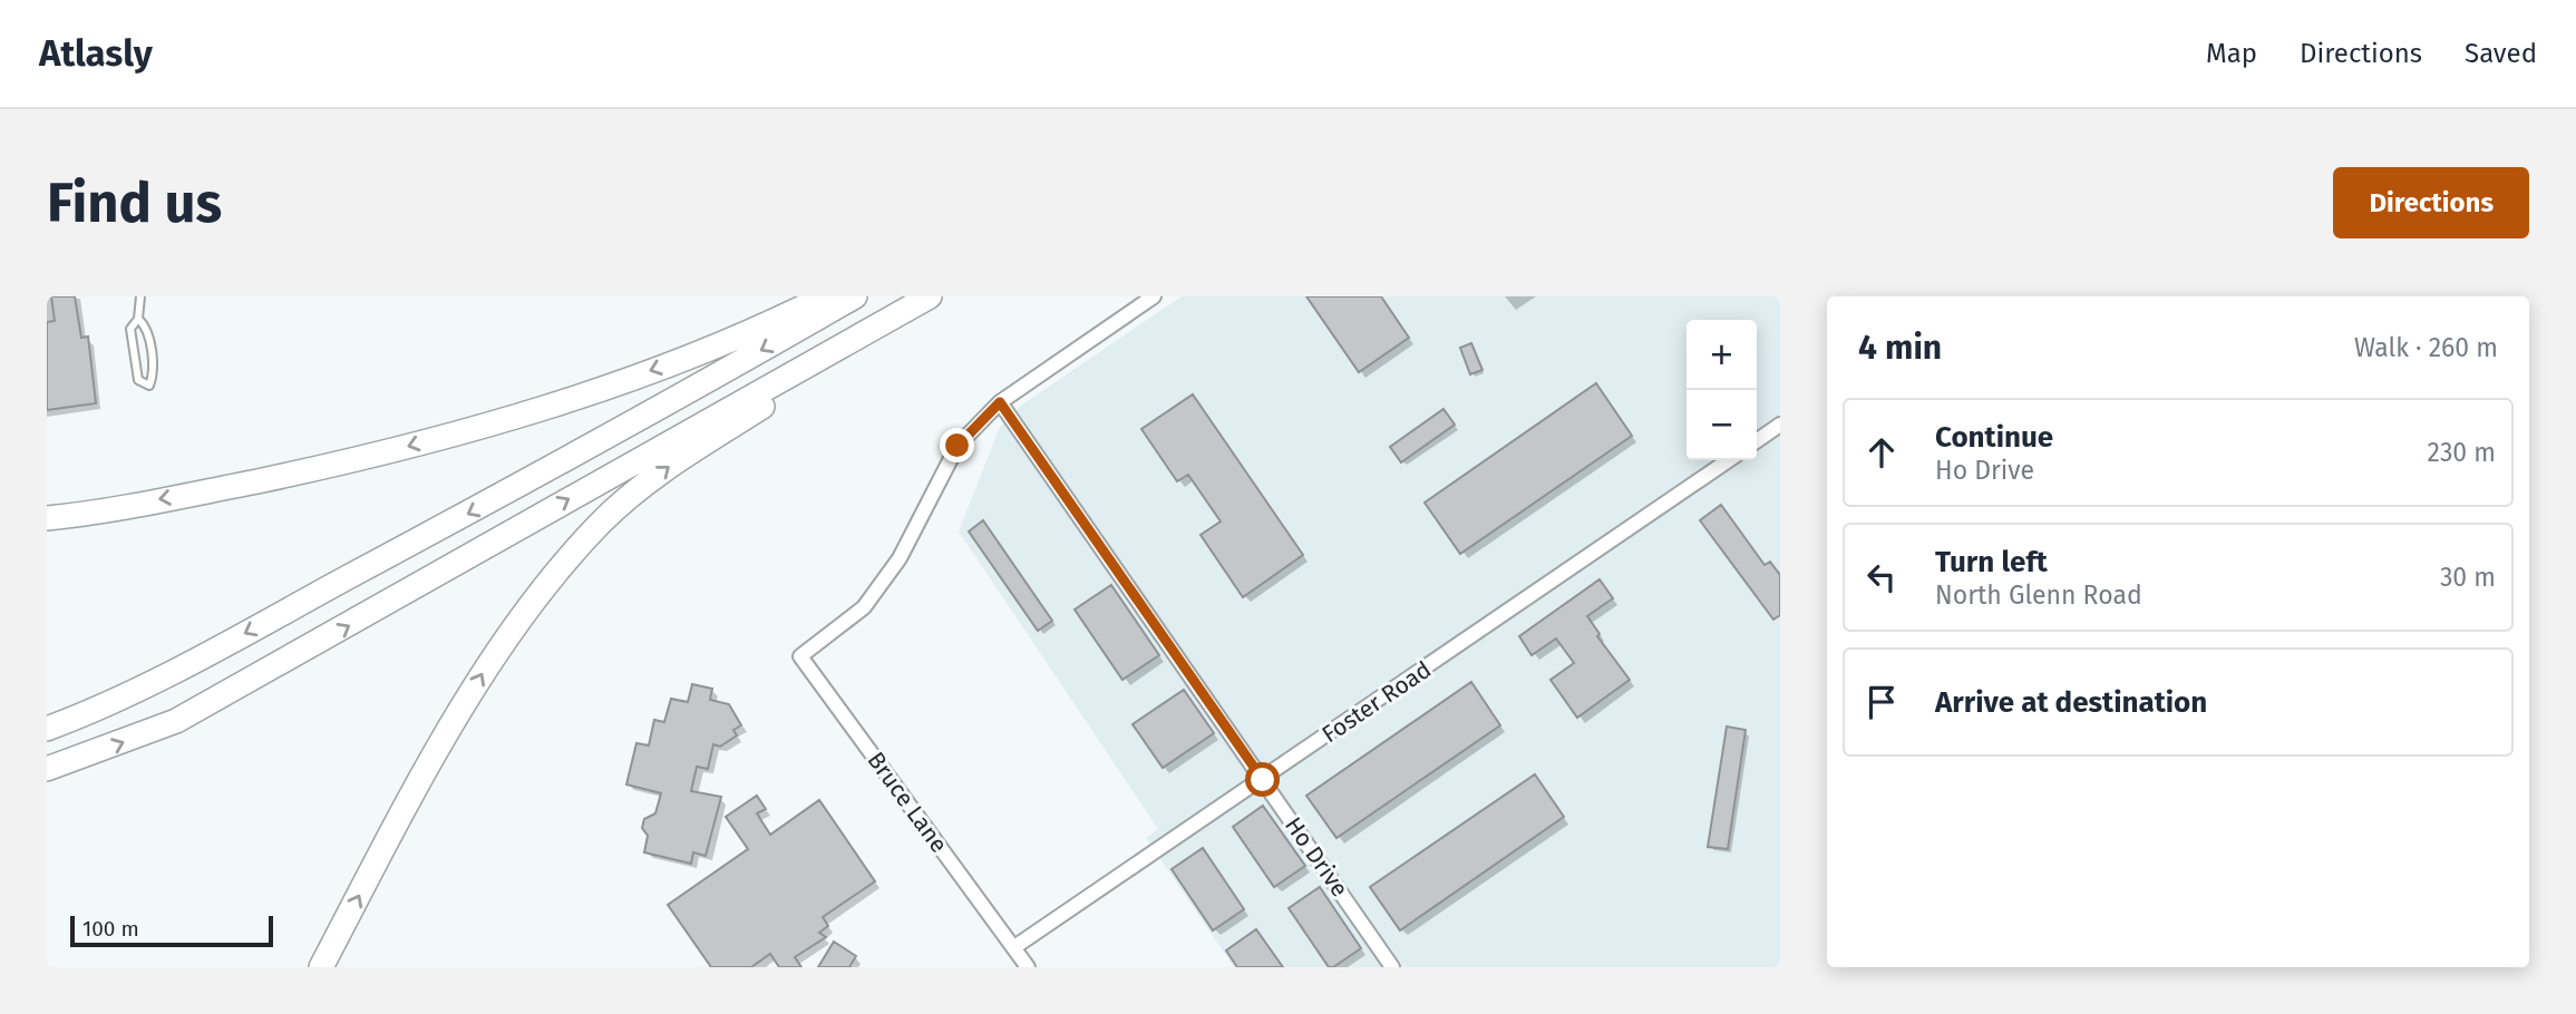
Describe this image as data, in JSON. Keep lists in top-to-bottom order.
{
  "streets": {
    "street": ["Foster Road", "Bruce Lane", "Ho Drive"]
  },
  "crossings": [
    ["Foster Road", "Bruce Lane"],
    ["Foster Road", "Ho Drive"],
    ["Bruce Lane", "Ho Drive"]
  ],
  "scale_bar": "100 m",
  "page": {
    "header": "Atlasly",
    "nav": ["Map", "Directions", "Saved"],
    "buttons": "Directions",
    "title": "Find us",
    "heading": ["4 min", "Walk · 260 m"],
    "map_buttons": ["+", "−"],
    "list": [
      ["Continue", "Ho Drive", "230 m"],
      ["Turn left", "North Glenn Road", "30 m"],
      "Arrive at destination"
    ],
    "scale": "100 m"
  }
}
